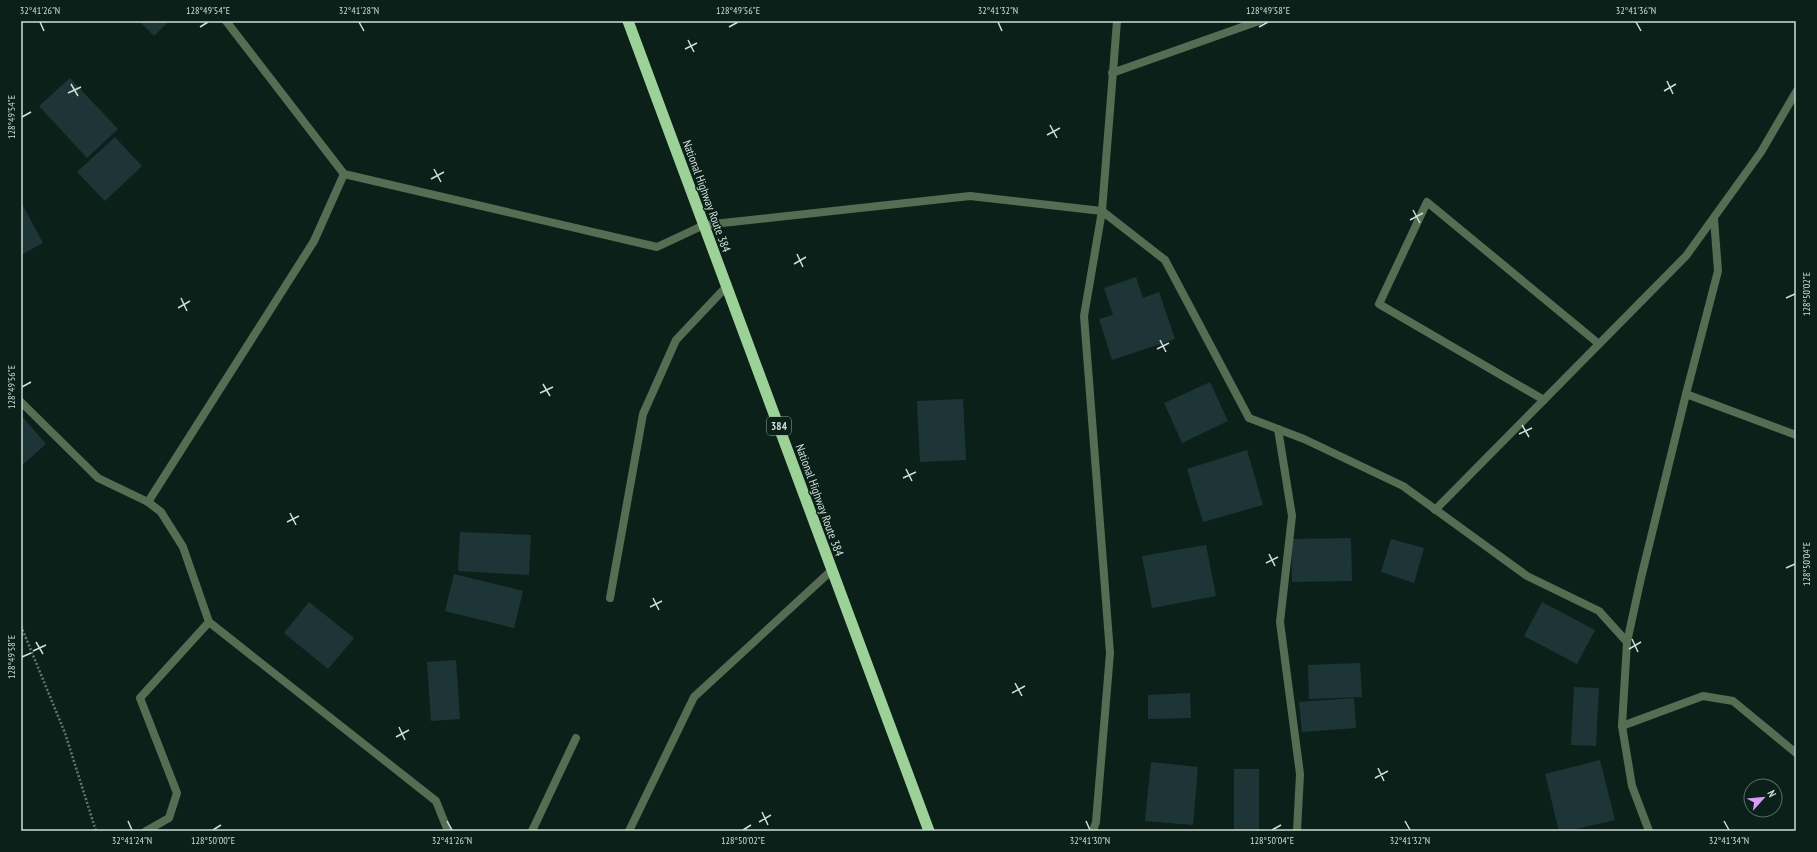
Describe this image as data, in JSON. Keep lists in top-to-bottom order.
{
  "streets": {
    "highway": ["National Highway Route 384", "384"]
  },
  "north": "top right",
  "coordinates": [
    "32°41'26\"N",
    "128°49'54\"E",
    "32°41'28\"N",
    "128°49'56\"E",
    "32°41'32\"N",
    "128°49'58\"E",
    "32°41'36\"N",
    "128°50'02\"E",
    "128°50'04\"E",
    "32°41'24\"N",
    "128°50'00\"E",
    "32°41'30\"N",
    "32°41'34\"N"
  ]
}
